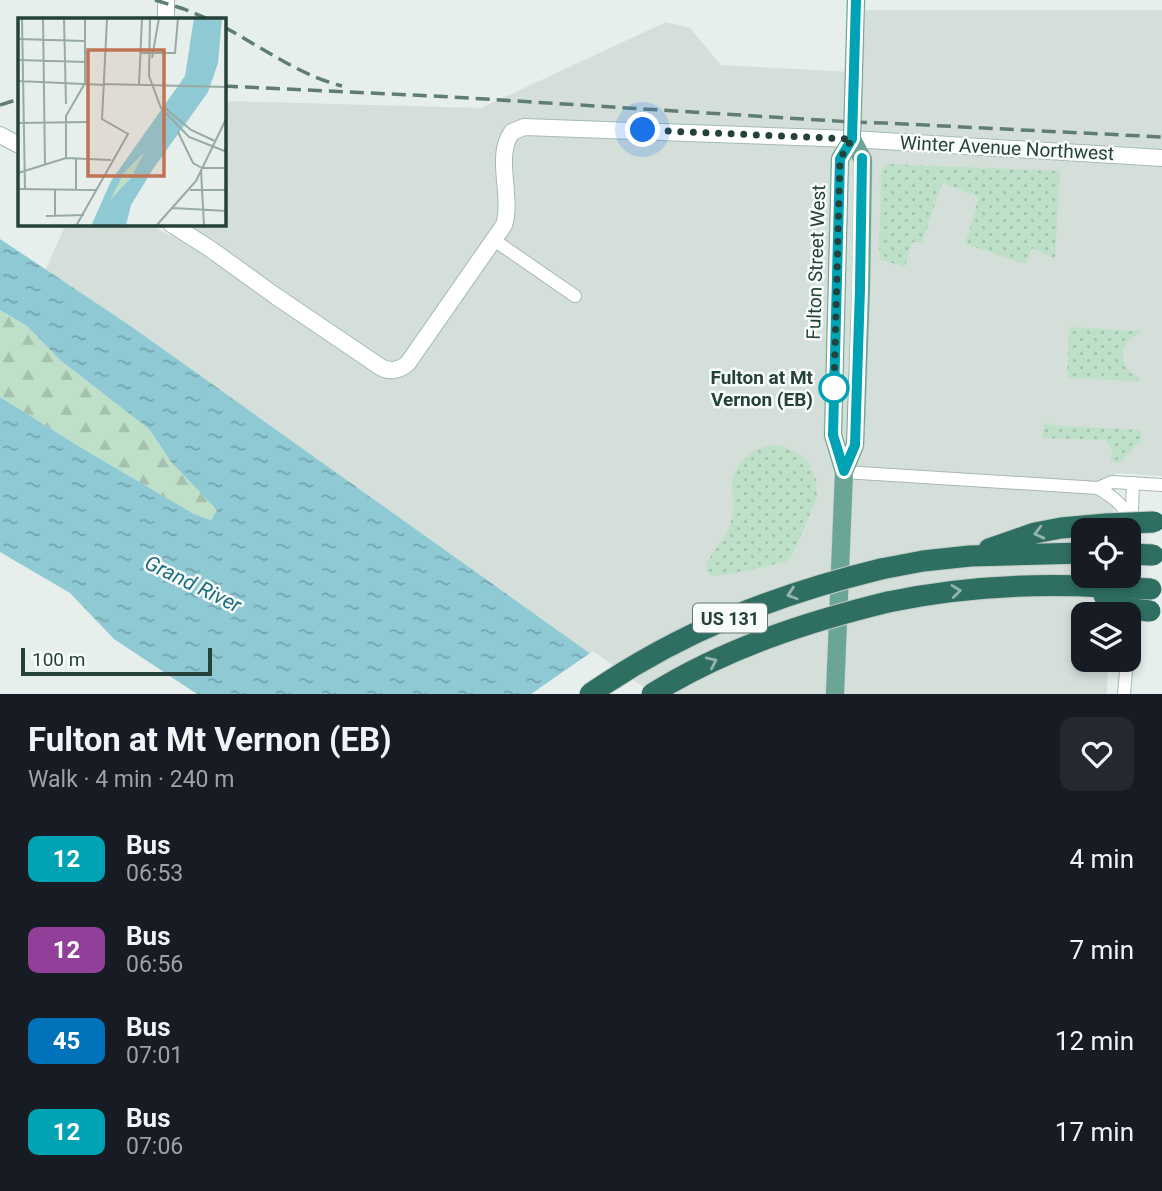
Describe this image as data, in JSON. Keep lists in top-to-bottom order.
{
  "streets": {
    "highway": ["US 131"],
    "main road": ["Fulton Street West"],
    "street": ["Winter Avenue Northwest"]
  },
  "crossings": [
    ["Winter Avenue Northwest", "Fulton Street West"]
  ],
  "water": ["Grand River"],
  "places": ["Fulton at Mt Vernon (EB)"],
  "lines": ["bus line 12"],
  "scale_bar": "100 m",
  "page": {
    "scale": "100 m",
    "heading": ["Fulton at Mt Vernon (EB)", "Walk · 4 min · 240 m"],
    "list": [
      {
        "mark": "12",
        "name": "Bus",
        "note": "06:53",
        "value": "4 min"
      },
      {
        "mark": "12",
        "name": "Bus",
        "note": "06:56",
        "value": "7 min"
      },
      {
        "mark": "45",
        "name": "Bus",
        "note": "07:01",
        "value": "12 min"
      },
      {
        "mark": "12",
        "name": "Bus",
        "note": "07:06",
        "value": "17 min"
      }
    ]
  }
}
